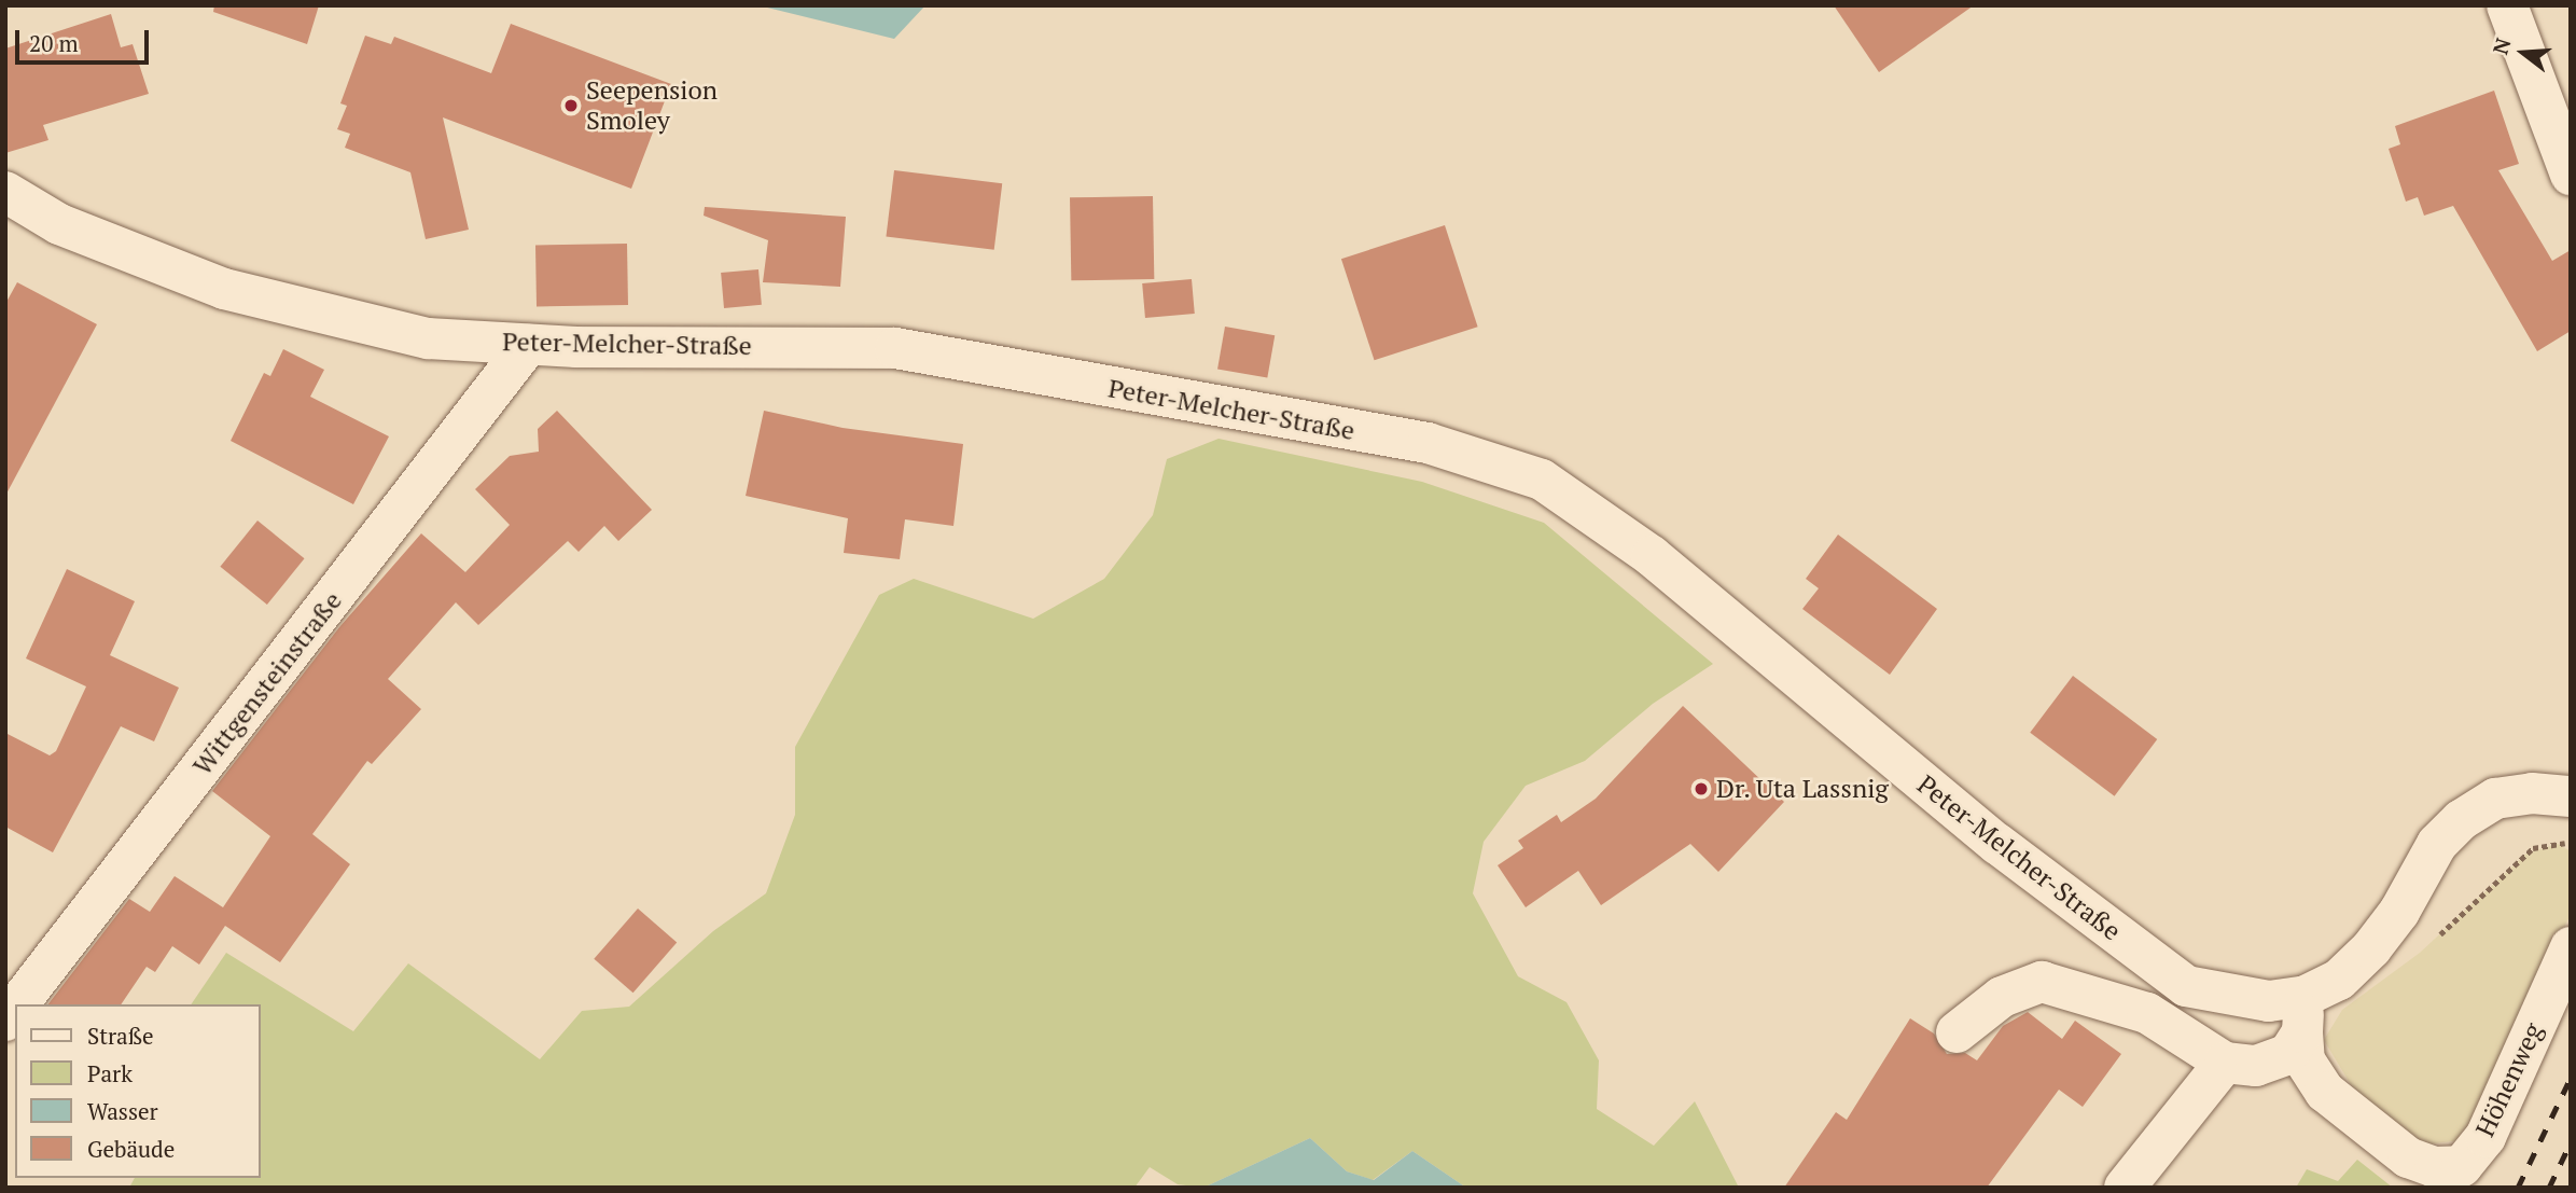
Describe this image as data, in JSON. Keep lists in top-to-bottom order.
{
  "streets": {
    "street": ["Peter-Melcher-Straße", "Wittgensteinstraße", "Höhenweg"]
  },
  "crossings": [
    ["Peter-Melcher-Straße", "Wittgensteinstraße"],
    ["Peter-Melcher-Straße", "Höhenweg"]
  ],
  "places": ["Seepension Smoley", "Dr. Uta Lassnig"],
  "legend": [
    "Straße",
    "Park",
    "Wasser",
    "Gebäude"
  ],
  "scale_bar": "20 m",
  "north": "left"
}
